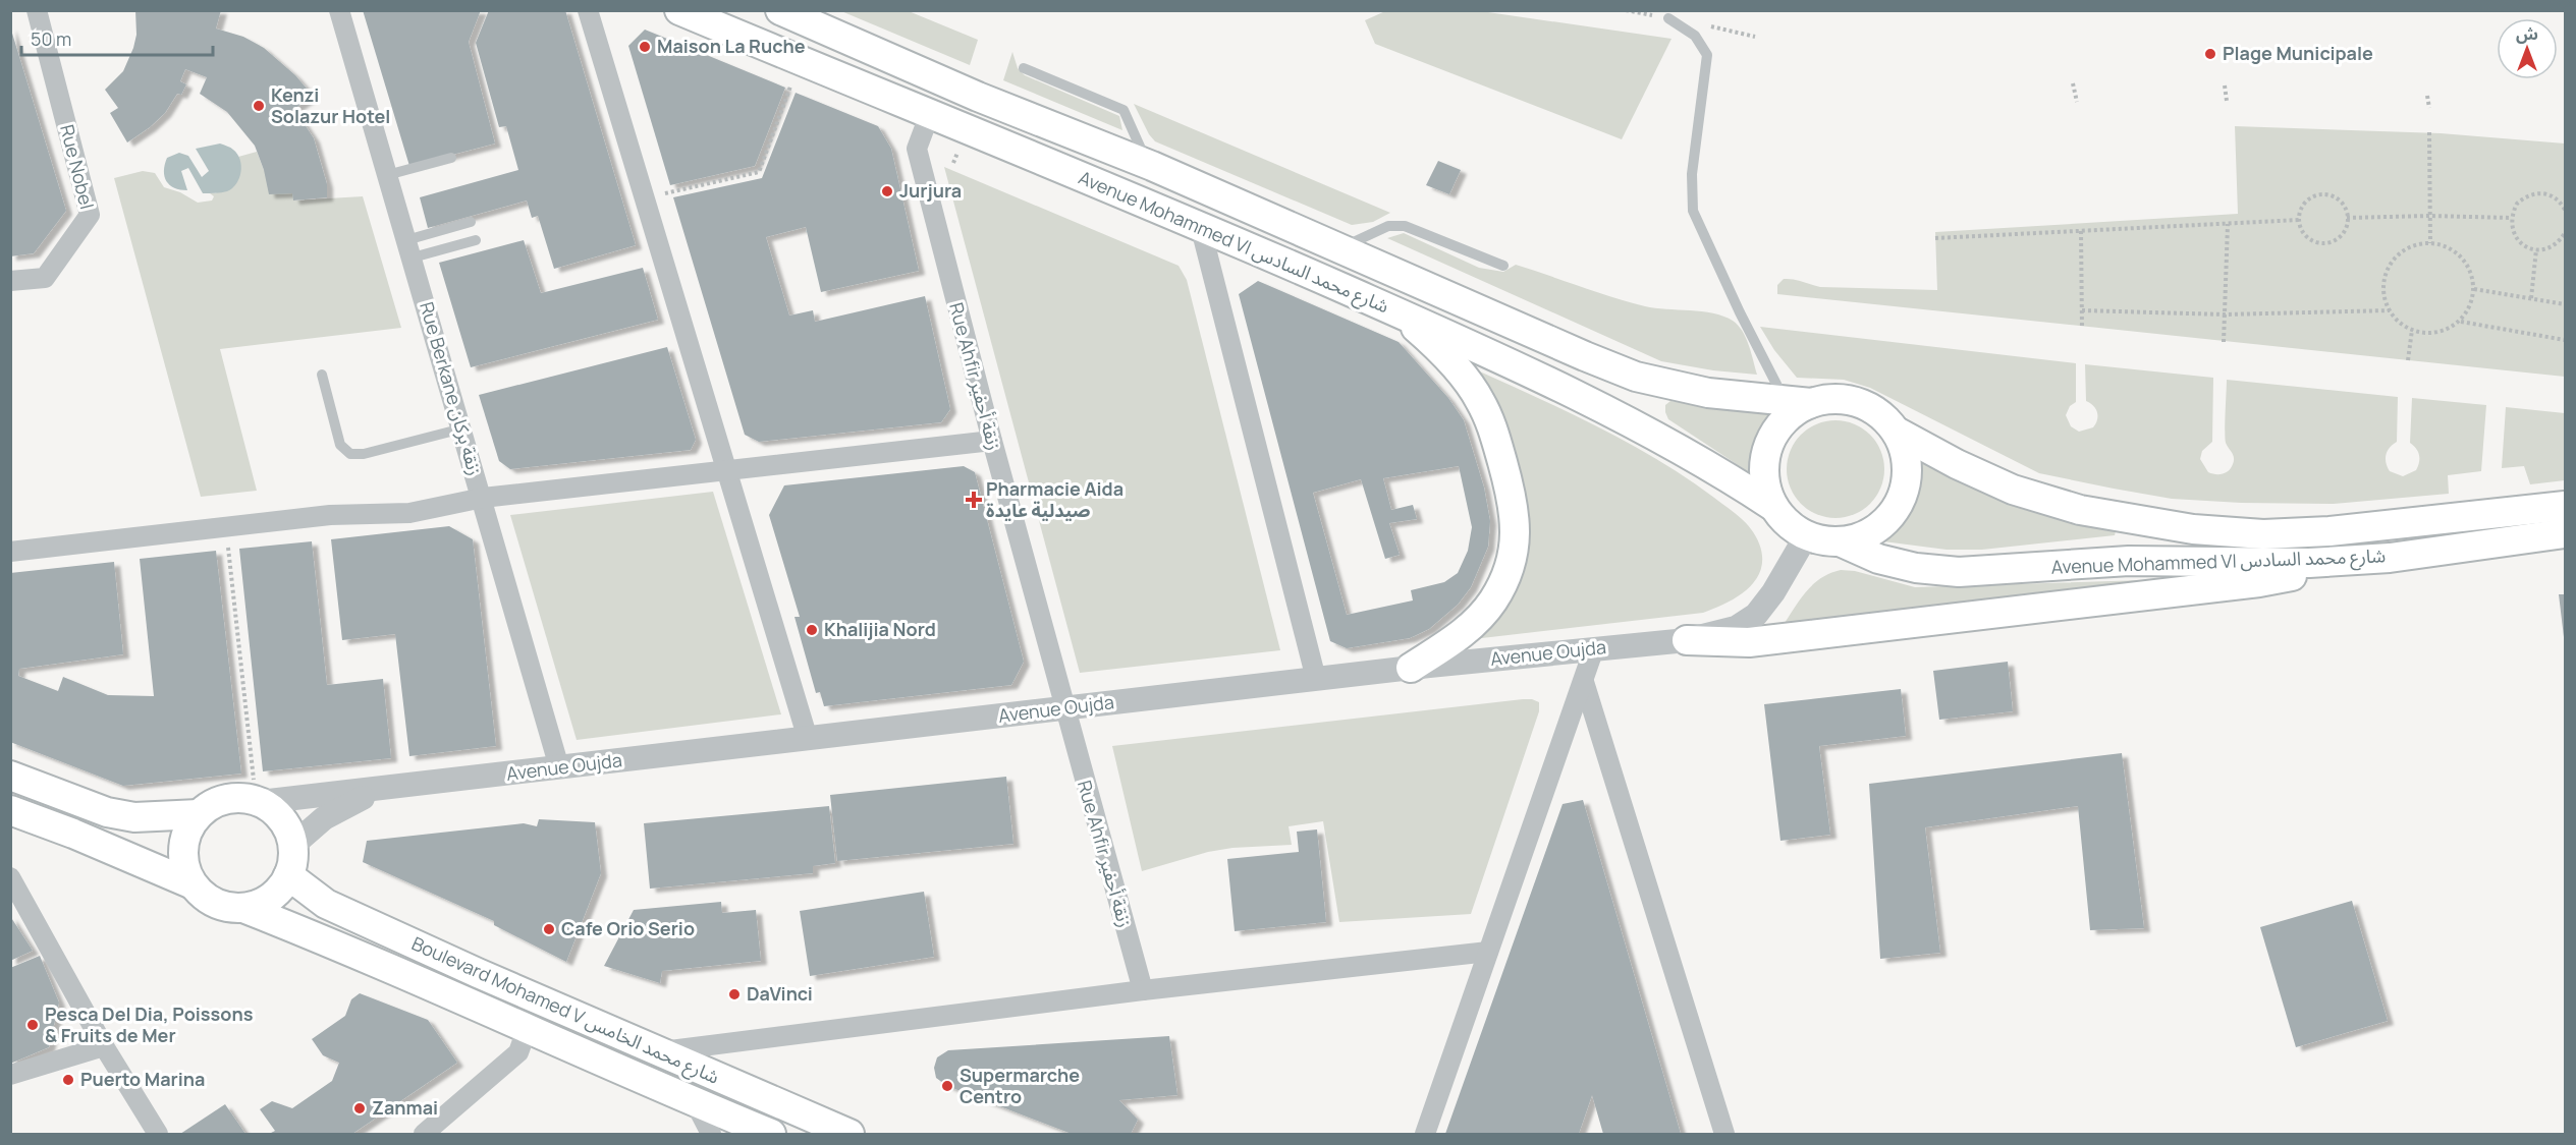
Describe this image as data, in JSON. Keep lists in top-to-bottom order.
{
  "streets": {
    "main road": ["Avenue Mohammed VI شارع محمد السادس", "Boulevard Mohamed V شارع محمد الخامس"],
    "street": [
      "Rue Nobel",
      "Rue Ahfir زنقة أحفير",
      "Rue Berkane زنقة بركان",
      "Avenue Oujda"
    ]
  },
  "crossings": [
    ["Avenue Mohammed VI شارع محمد السادس", "Rue Ahfir زنقة أحفير"],
    ["Avenue Mohammed VI شارع محمد السادس", "Avenue Oujda"],
    ["Rue Ahfir زنقة أحفير", "Avenue Oujda"],
    ["Rue Berkane زنقة بركان", "Avenue Oujda"],
    ["Avenue Oujda", "Boulevard Mohamed V شارع محمد الخامس"]
  ],
  "places": {
    "other": [
      "Maison La Ruche",
      "Plage Municipale",
      "Kenzi Solazur Hotel",
      "Jurjura",
      "Khalijia Nord",
      "Cafe Orio Serio",
      "DaVinci",
      "Pesca Del Dia, Poissons & Fruits de Mer",
      "Puerto Marina",
      "Supermarche Centro",
      "Zanmai"
    ],
    "health": ["Pharmacie Aida صيدلية عايدة"]
  },
  "scale_bar": "50 m",
  "north": "top"
}
